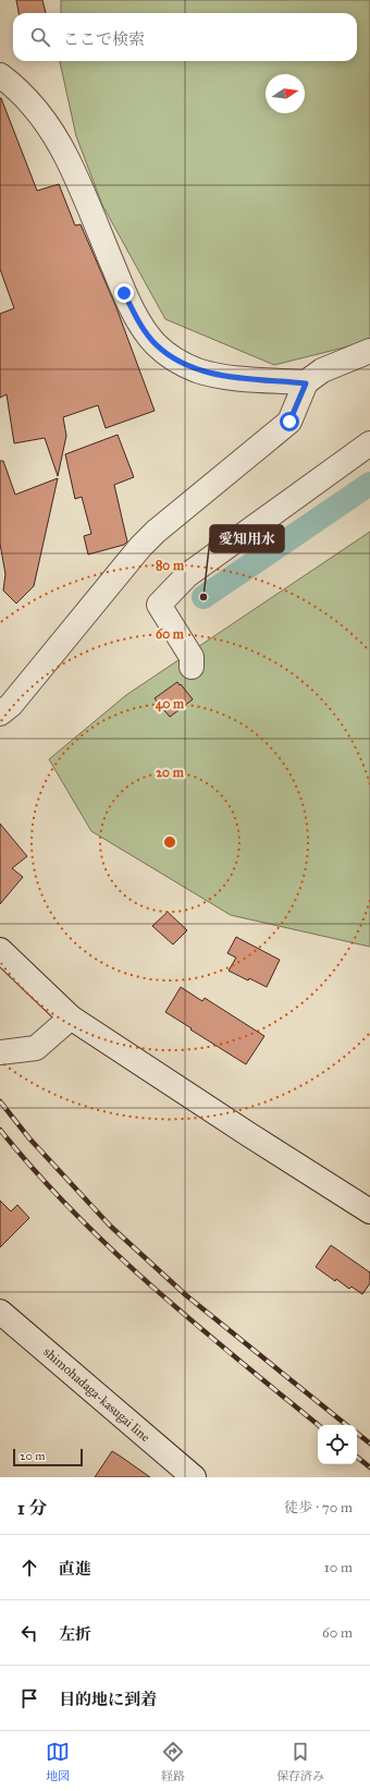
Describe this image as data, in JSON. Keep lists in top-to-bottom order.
{
  "streets": {
    "street": ["shimohadaga-kasugai line"]
  },
  "places": ["愛知用水"],
  "scale_bar": "20 m",
  "north": "right",
  "page": {
    "search": "ここで検索",
    "scale": "20 m",
    "heading": ["1 分", "徒歩 · 70 m"],
    "list": [
      ["直進", "10 m"],
      ["左折", "60 m"],
      "目的地に到着"
    ],
    "nav": ["地図", "経路", "保存済み"]
  },
  "rings": [
    "80 m",
    "60 m",
    "40 m",
    "20 m"
  ]
}
